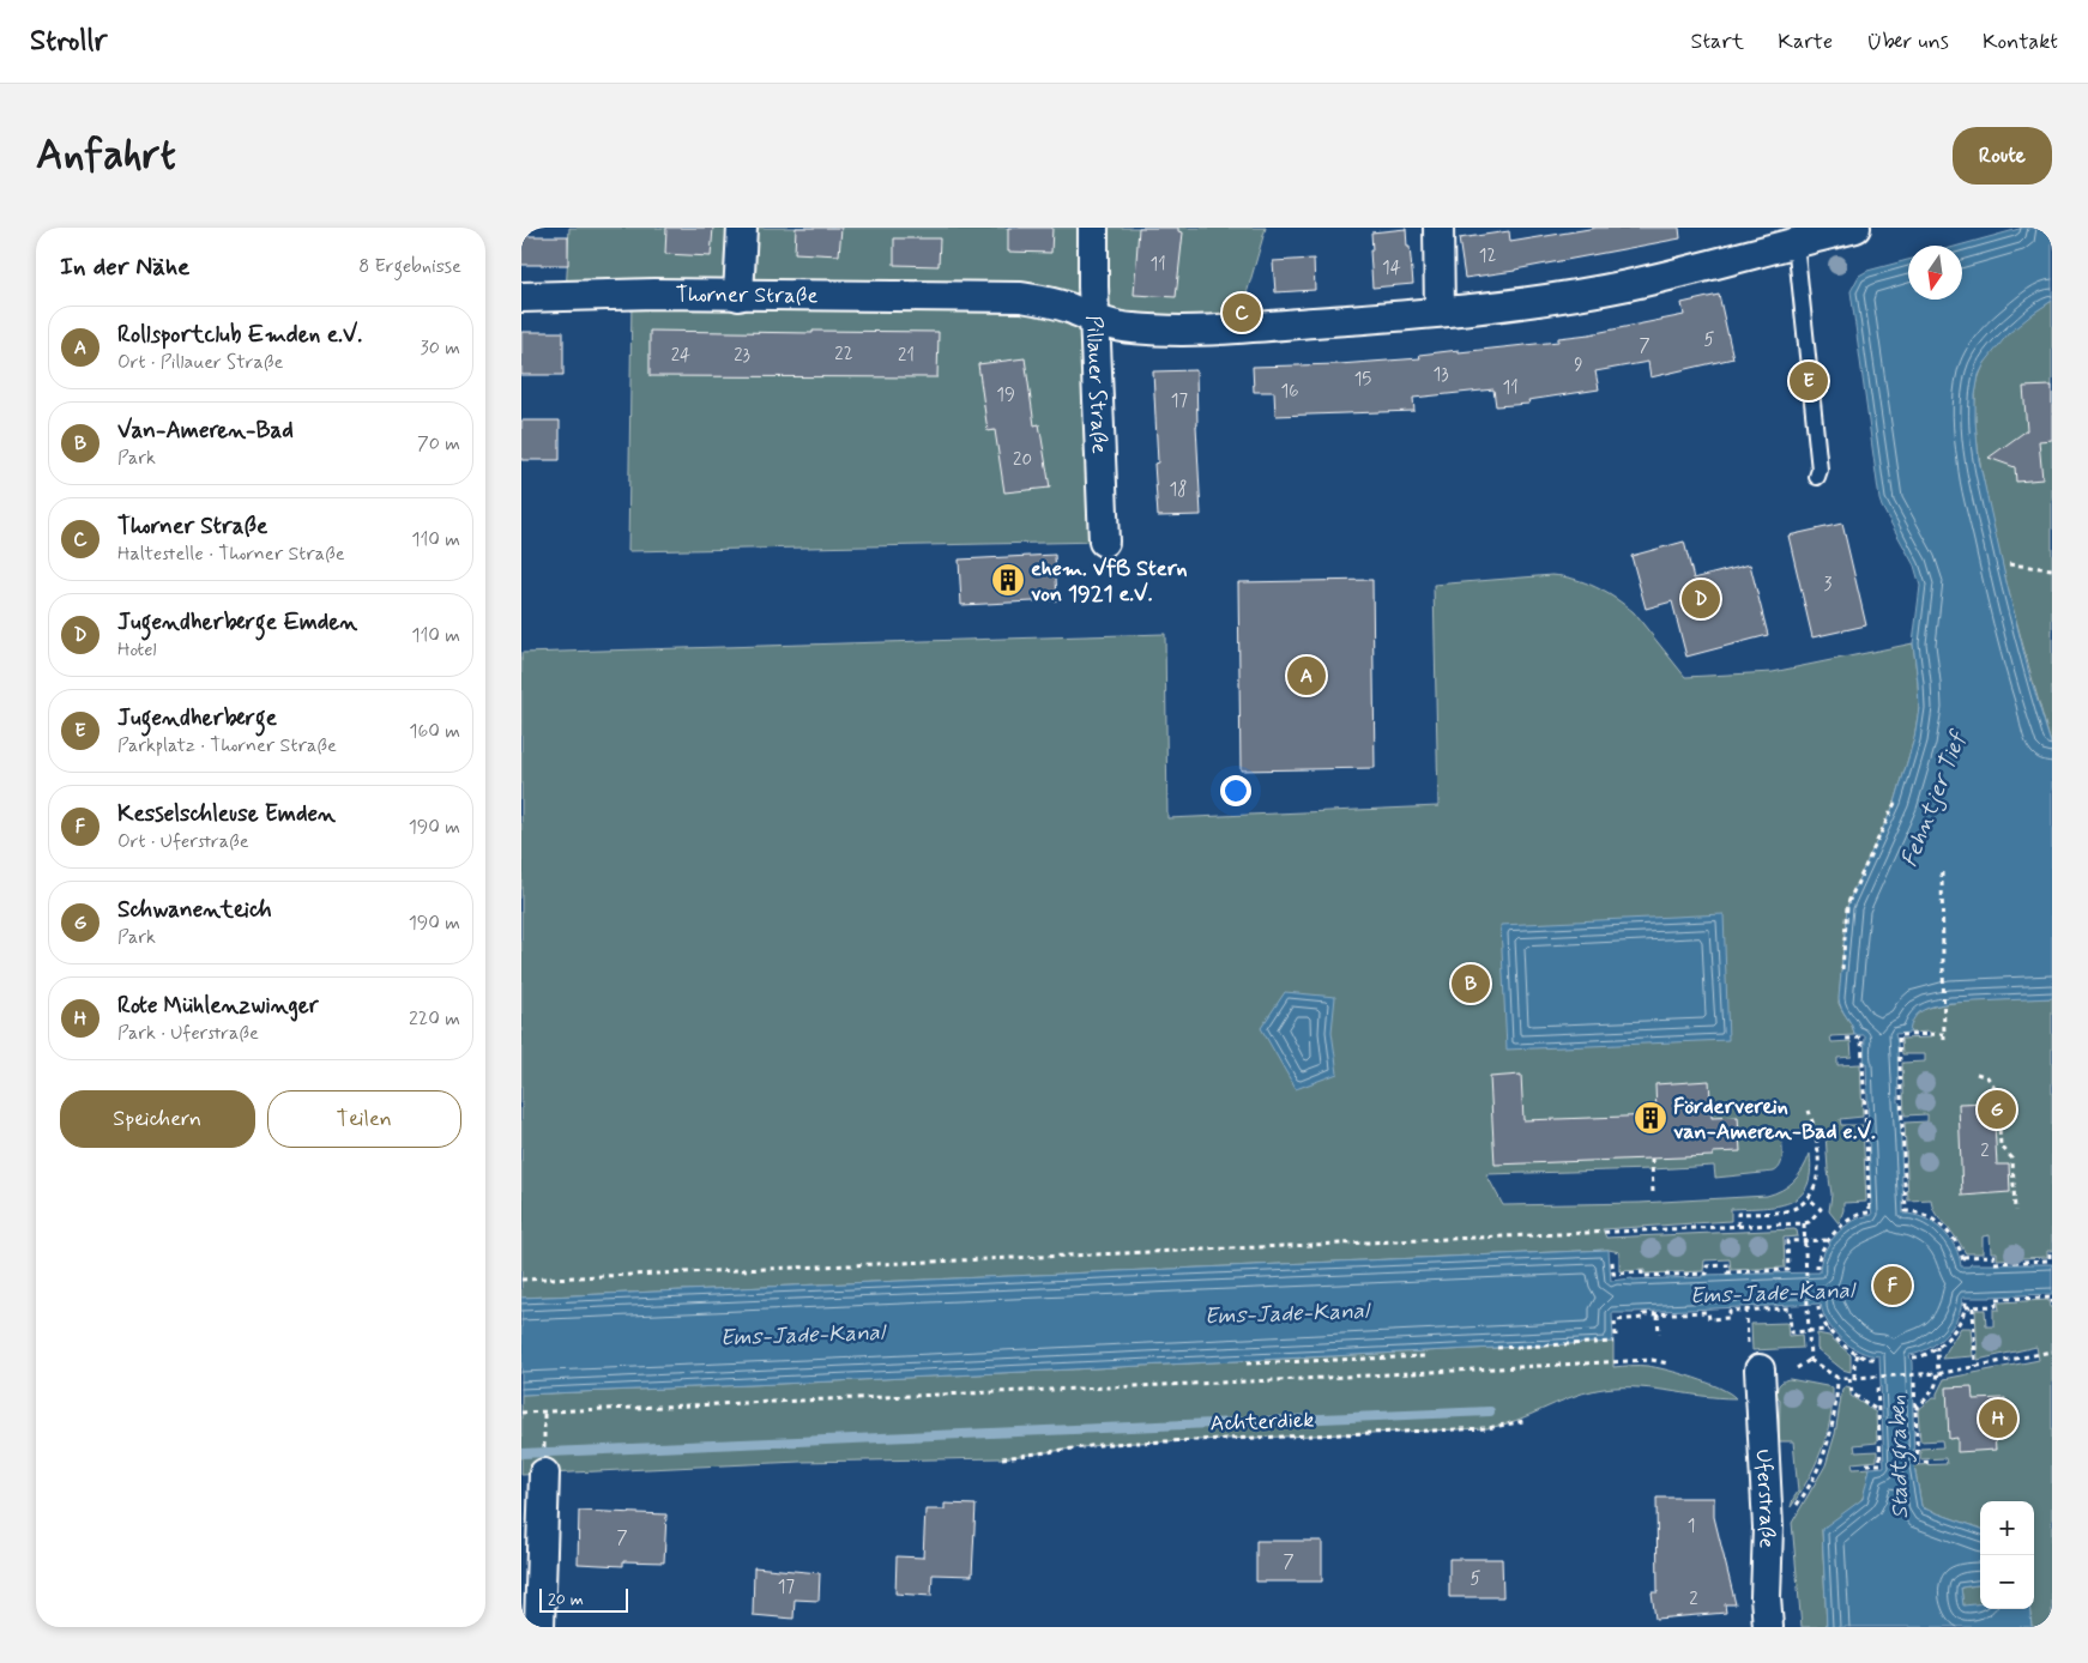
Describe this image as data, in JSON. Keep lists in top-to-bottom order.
{
  "streets": {
    "street": ["Thorner Straße", "Pillauer Straße", "Uferstraße"],
    "path": ["Achterdiek"]
  },
  "crossings": [
    ["Thorner Straße", "Pillauer Straße"]
  ],
  "water": ["Fehntjer Tief", "Ems-Jade-Kanal", "Stadtgraben"],
  "places": {
    "building": ["ehem. VfB Stern von 1921 e.V.", "Förderverein van-Ameren-Bad e.V."]
  },
  "house_numbers": [
    "12",
    "11",
    "14",
    "5",
    "7",
    "22",
    "24",
    "23",
    "21",
    "9",
    "13",
    "15",
    "11",
    "16",
    "19",
    "17",
    "20",
    "18",
    "3",
    "2",
    "1",
    "7",
    "7",
    "5",
    "17",
    "2"
  ],
  "scale_bar": "20 m",
  "north": "bottom",
  "page": {
    "header": "Strollr",
    "nav": [
      "Start",
      "Karte",
      "Über uns",
      "Kontakt"
    ],
    "buttons": [
      "Route",
      ["Speichern", "Teilen"]
    ],
    "title": "Anfahrt",
    "heading": ["In der Nähe", "8 Ergebnisse"],
    "pins": [
      "C",
      "E",
      "D",
      "A",
      "B",
      "G",
      "F",
      "H"
    ],
    "list": [
      {
        "mark": "A",
        "name": "Rollsportclub Emden e.V.",
        "note": "Ort · Pillauer Straße",
        "value": "30 m"
      },
      {
        "mark": "B",
        "name": "Van-Ameren-Bad",
        "note": "Park",
        "value": "70 m"
      },
      {
        "mark": "C",
        "name": "Thorner Straße",
        "note": "Haltestelle · Thorner Straße",
        "value": "110 m"
      },
      {
        "mark": "D",
        "name": "Jugendherberge Emden",
        "note": "Hotel",
        "value": "110 m"
      },
      {
        "mark": "E",
        "name": "Jugendherberge",
        "note": "Parkplatz · Thorner Straße",
        "value": "160 m"
      },
      {
        "mark": "F",
        "name": "Kesselschleuse Emden",
        "note": "Ort · Uferstraße",
        "value": "190 m"
      },
      {
        "mark": "G",
        "name": "Schwanenteich",
        "note": "Park",
        "value": "190 m"
      },
      {
        "mark": "H",
        "name": "Rote Mühlenzwinger",
        "note": "Park · Uferstraße",
        "value": "220 m"
      }
    ],
    "map_buttons": ["+", "−"],
    "scale": "20 m"
  }
}
